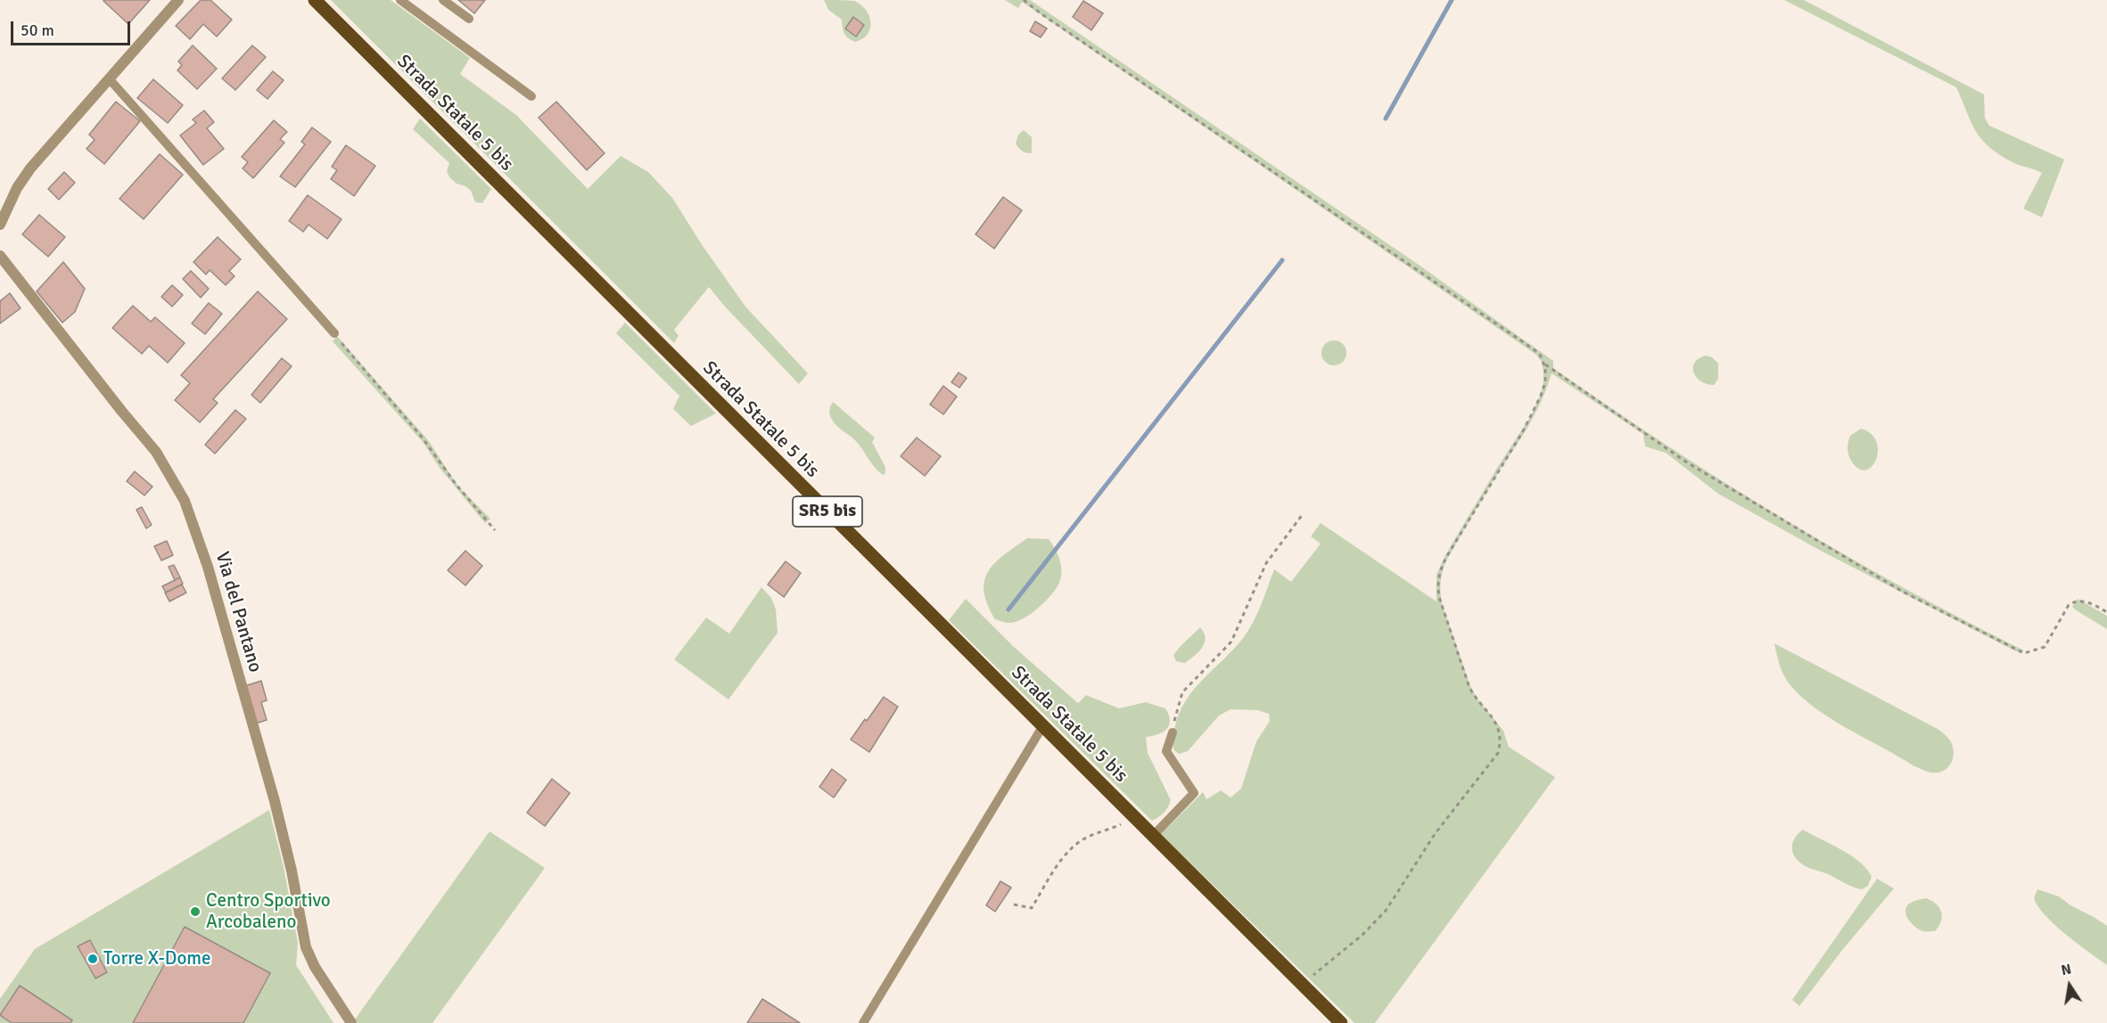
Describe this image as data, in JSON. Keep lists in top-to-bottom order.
{
  "streets": {
    "main road": ["Strada Statale 5 bis", "SR5 bis"],
    "street": ["Via del Pantano"]
  },
  "places": ["Centro Sportivo Arcobaleno", "Torre X-Dome"],
  "scale_bar": "50 m",
  "north": "top"
}
